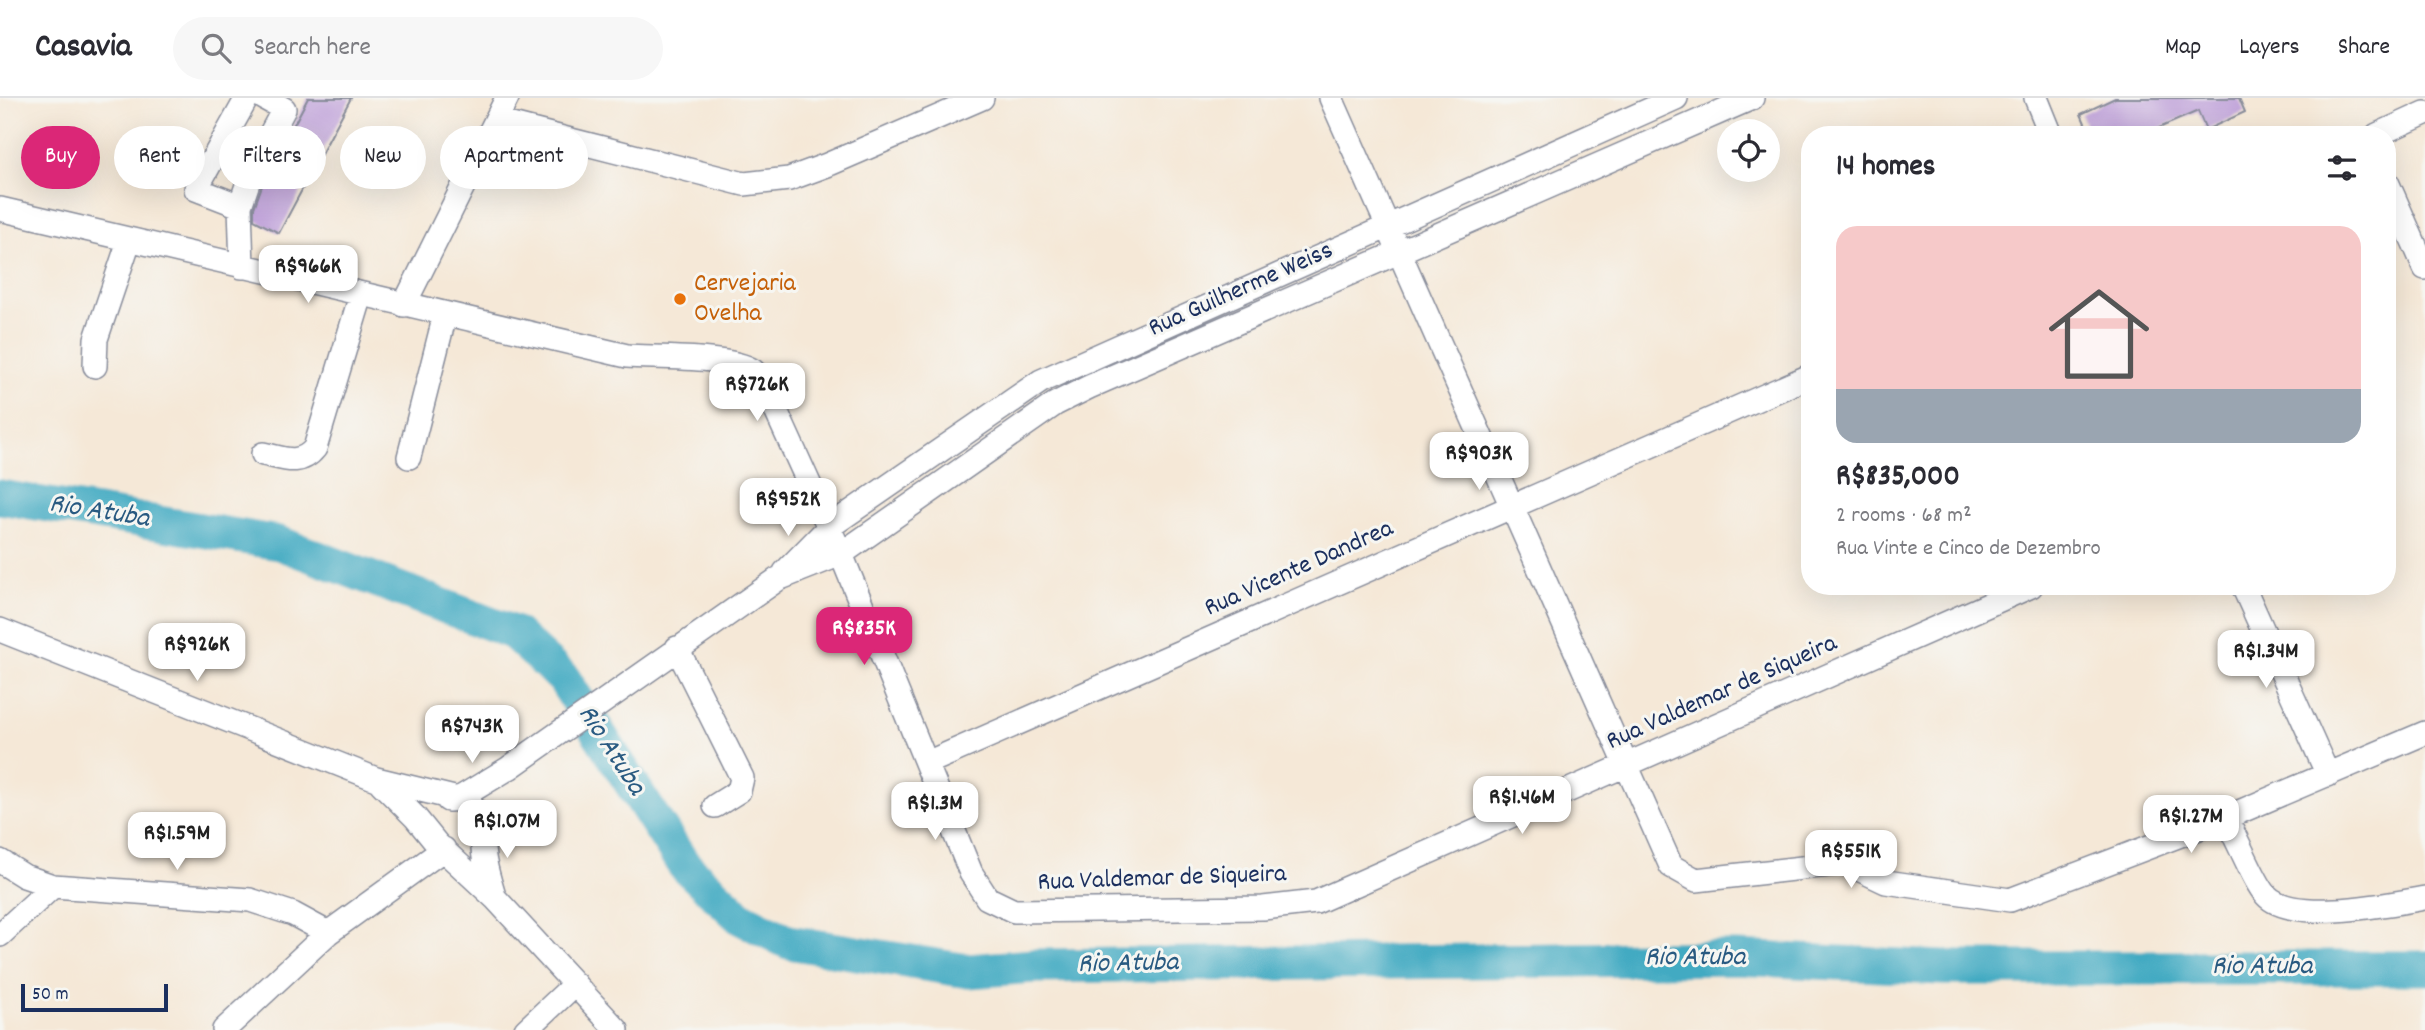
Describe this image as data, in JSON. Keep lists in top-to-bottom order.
{
  "streets": {
    "street": ["Rua Guilherme Weiss", "Rua Vicente Dandrea", "Rua Valdemar de Siqueira"]
  },
  "crossings": [
    ["Rua Vicente Dandrea", "Rua Valdemar de Siqueira"]
  ],
  "water": ["Rio Atuba"],
  "places": ["Cervejaria Ovelha"],
  "scale_bar": "50 m",
  "page": {
    "header": "Casavia",
    "search": "Search here",
    "nav": ["Map", "Layers", "Share"],
    "chip": [
      "Buy",
      "Rent",
      "Filters",
      "New",
      "Apartment"
    ],
    "heading": "14 homes",
    "list": [
      {
        "name": "R$835,000",
        "note": "2 rooms · 68 m² · Rua Vinte e Cinco de Dezembro"
      }
    ],
    "price": [
      "R$966K",
      "R$726K",
      "R$903K",
      "R$952K",
      "R$835K",
      "R$926K",
      "R$1.34M",
      "R$743K",
      "R$1.46M",
      "R$1.3M",
      "R$1.27M",
      "R$1.07M",
      "R$1.59M",
      "R$551K"
    ],
    "scale": "50 m"
  }
}
